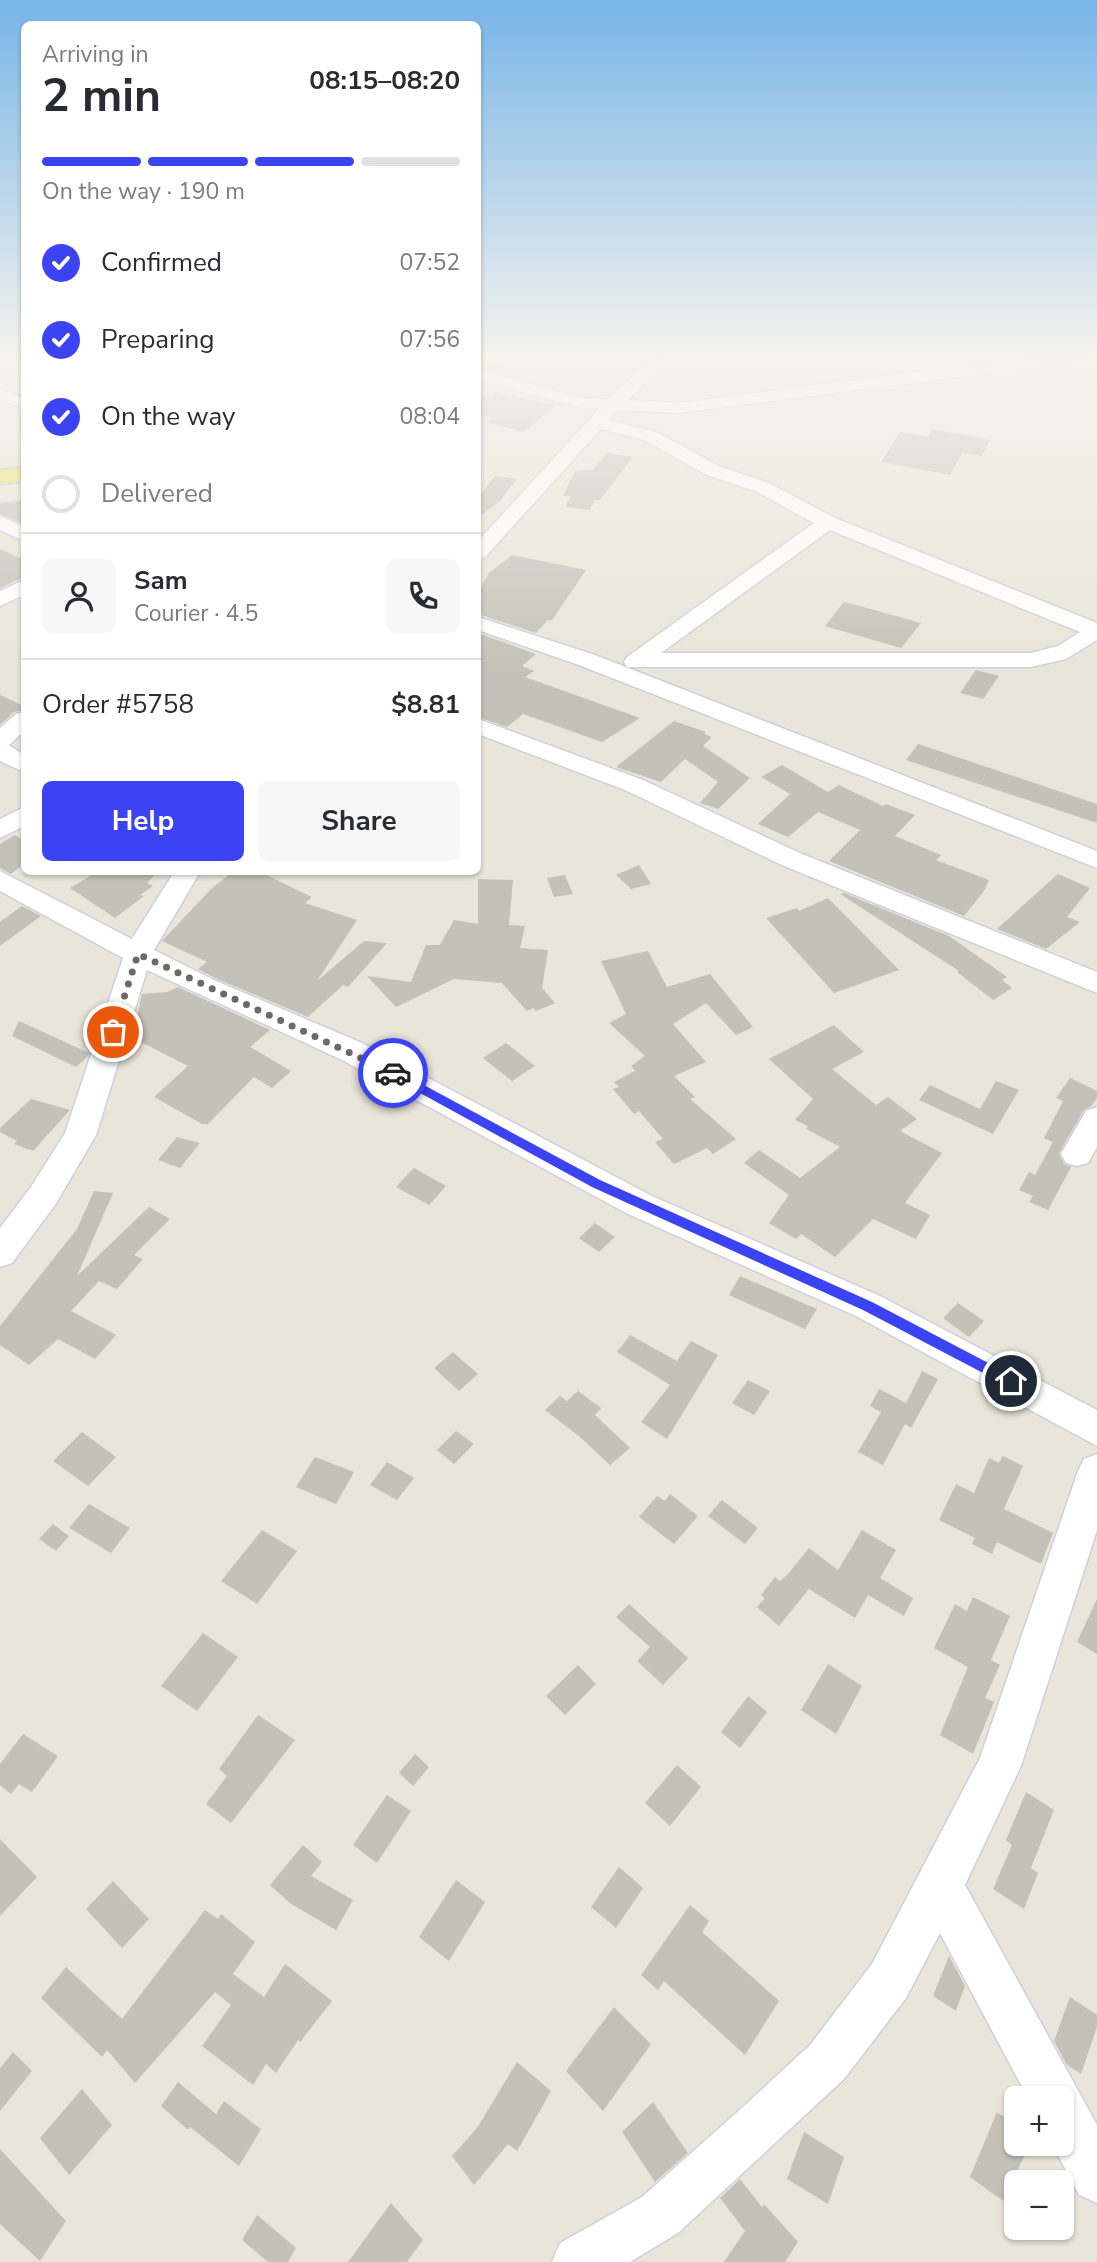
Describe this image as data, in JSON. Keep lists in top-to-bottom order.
{
  "page": {
    "heading": ["2 min", "Arriving in", "08:15–08:20"],
    "panel": [
      "Sam",
      "Courier · 4.5",
      "Order #5758",
      "$8.81"
    ],
    "bar": "On the way · 190 m",
    "list": [
      ["Confirmed", "07:52"],
      ["Preparing", "07:56"],
      ["On the way", "08:04"],
      "Delivered"
    ],
    "buttons": ["Help", "Share"],
    "map_buttons": ["+", "−"]
  }
}
